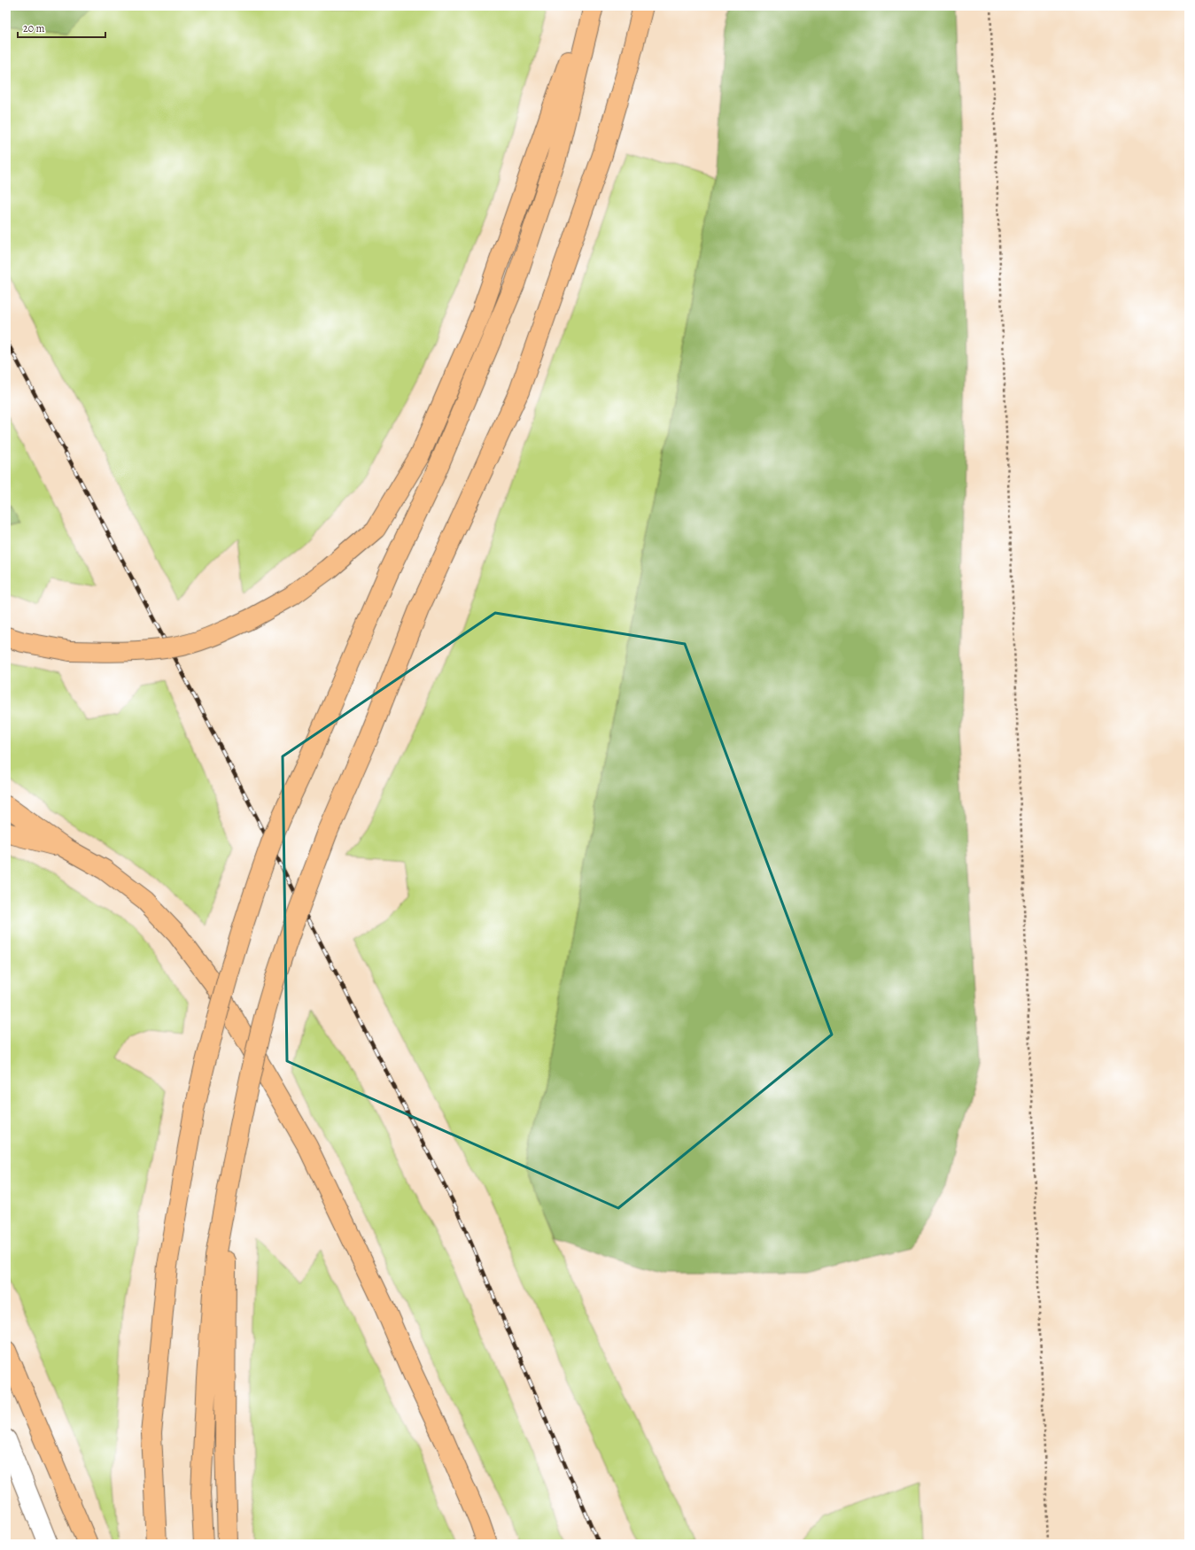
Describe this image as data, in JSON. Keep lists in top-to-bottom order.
{
  "scale_bar": "20 m"
}
